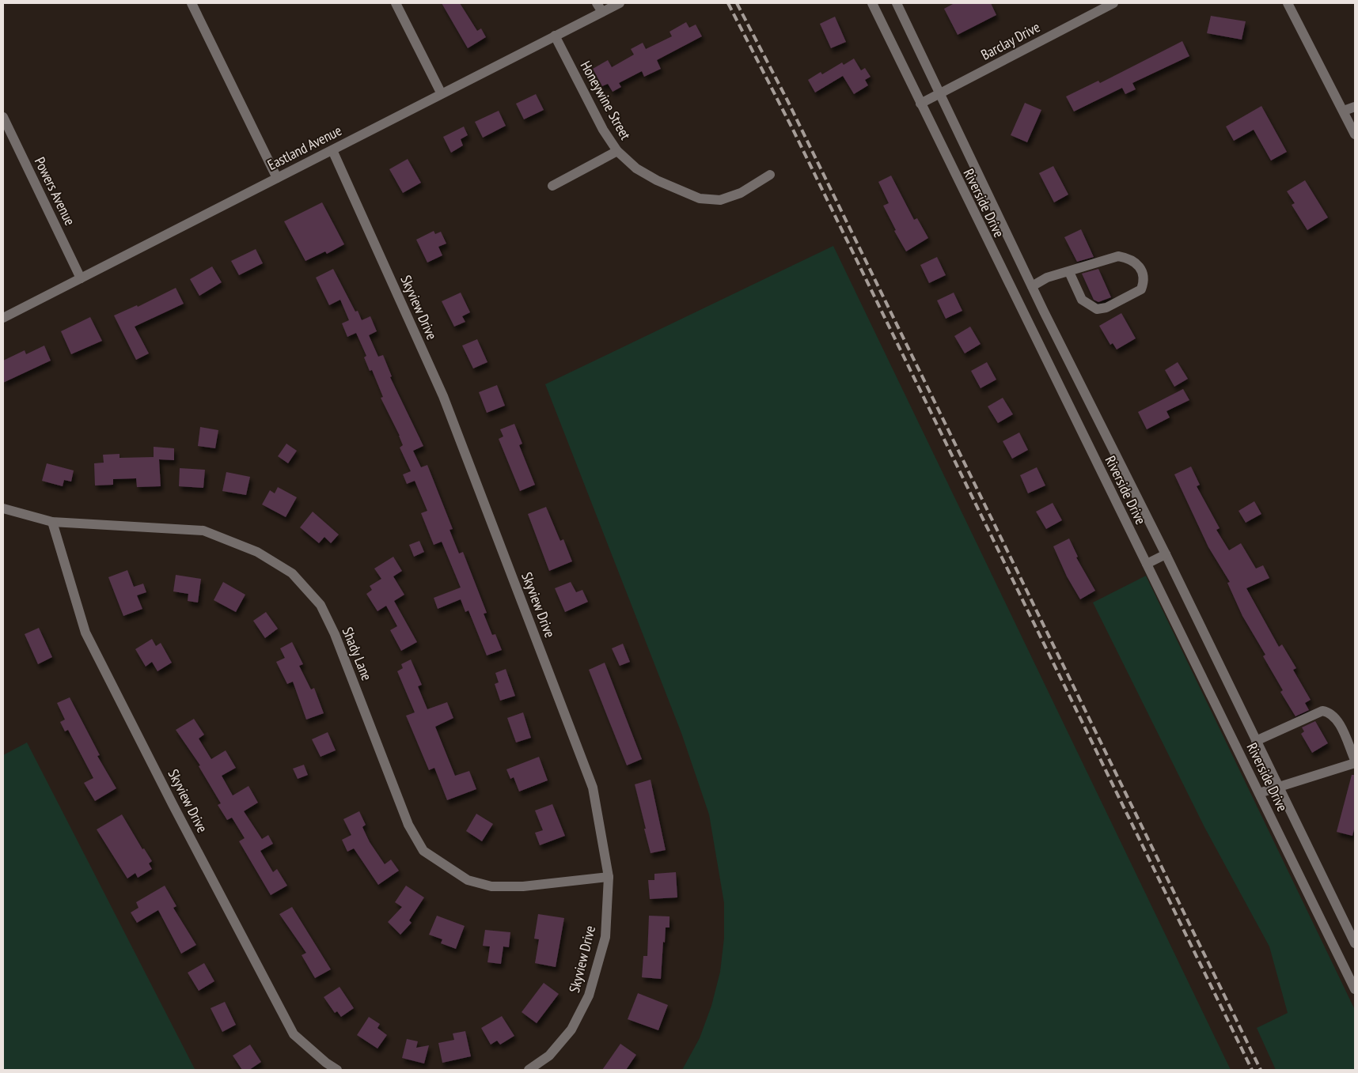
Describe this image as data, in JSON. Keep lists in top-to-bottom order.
{
  "streets": {
    "street": [
      "Barclay Drive",
      "Honeywine Street",
      "Eastland Avenue",
      "Powers Avenue",
      "Riverside Drive",
      "Skyview Drive",
      "Shady Lane"
    ]
  },
  "crossings": [
    ["Barclay Drive", "Riverside Drive"],
    ["Honeywine Street", "Eastland Avenue"],
    ["Eastland Avenue", "Powers Avenue"],
    ["Eastland Avenue", "Skyview Drive"],
    ["Skyview Drive", "Shady Lane"]
  ]
}
